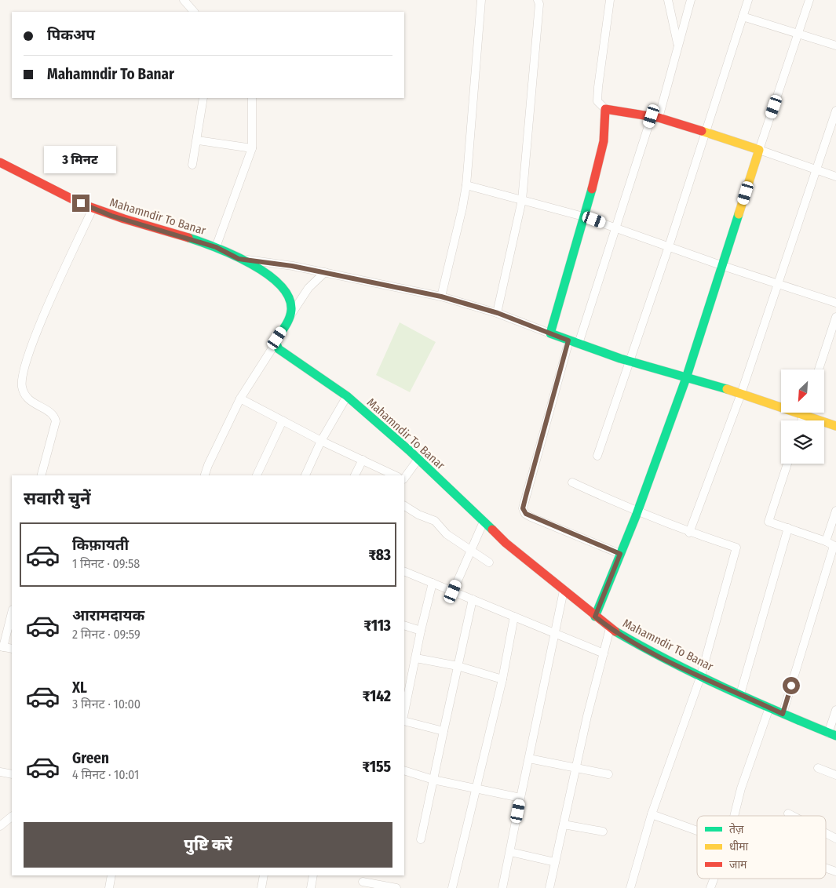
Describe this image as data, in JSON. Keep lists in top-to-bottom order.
{
  "streets": {
    "street": ["Mahamndir To Banar"]
  },
  "legend": ["तेज़", "धीमा", "जाम"],
  "north": "bottom left",
  "page": {
    "banner": ["पिकअप", "Mahamndir To Banar"],
    "bubble": "3 मिनट",
    "heading": "सवारी चुनें",
    "list": [
      {
        "name": "किफ़ायती",
        "note": "1 मिनट · 09:58",
        "value": "₹83"
      },
      {
        "name": "आरामदायक",
        "note": "2 मिनट · 09:59",
        "value": "₹113"
      },
      {
        "name": "XL",
        "note": "3 मिनट · 10:00",
        "value": "₹142"
      },
      {
        "name": "Green",
        "note": "4 मिनट · 10:01",
        "value": "₹155"
      }
    ],
    "buttons": "पुष्टि करें"
  }
}
